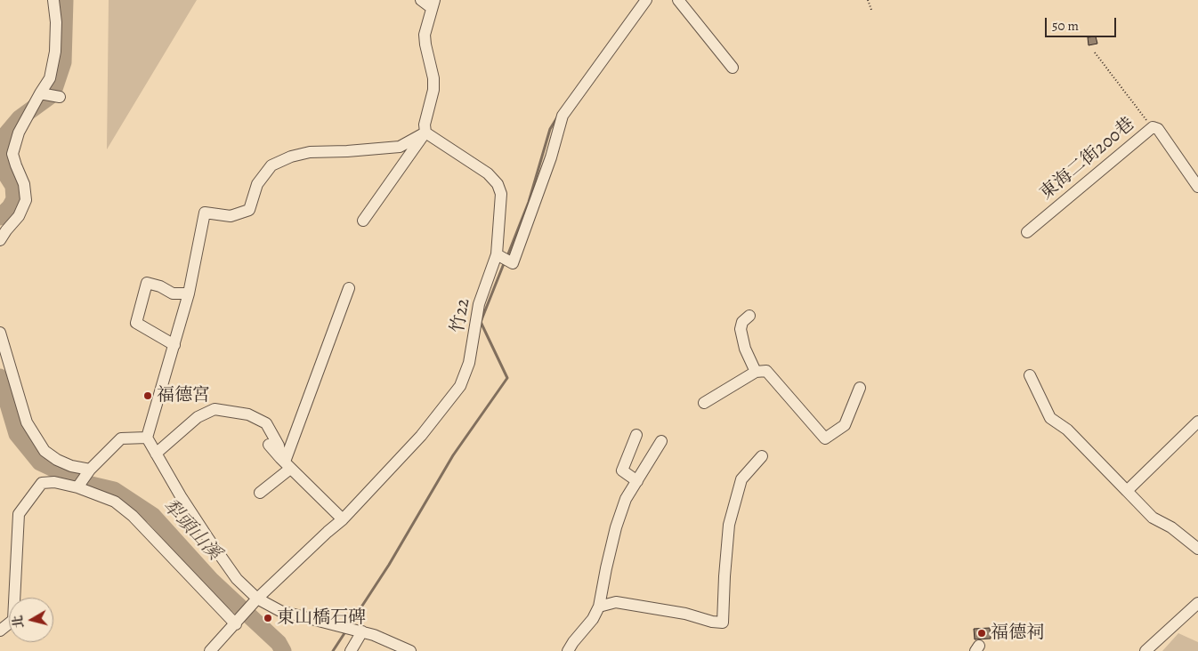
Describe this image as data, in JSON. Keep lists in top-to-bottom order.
{
  "streets": {
    "street": ["東海二街200巷", "竹22"]
  },
  "water": ["犁頭山溪"],
  "places": ["福德宮", "東山橋石碑", "福德祠"],
  "scale_bar": "50 m",
  "north": "left"
}
